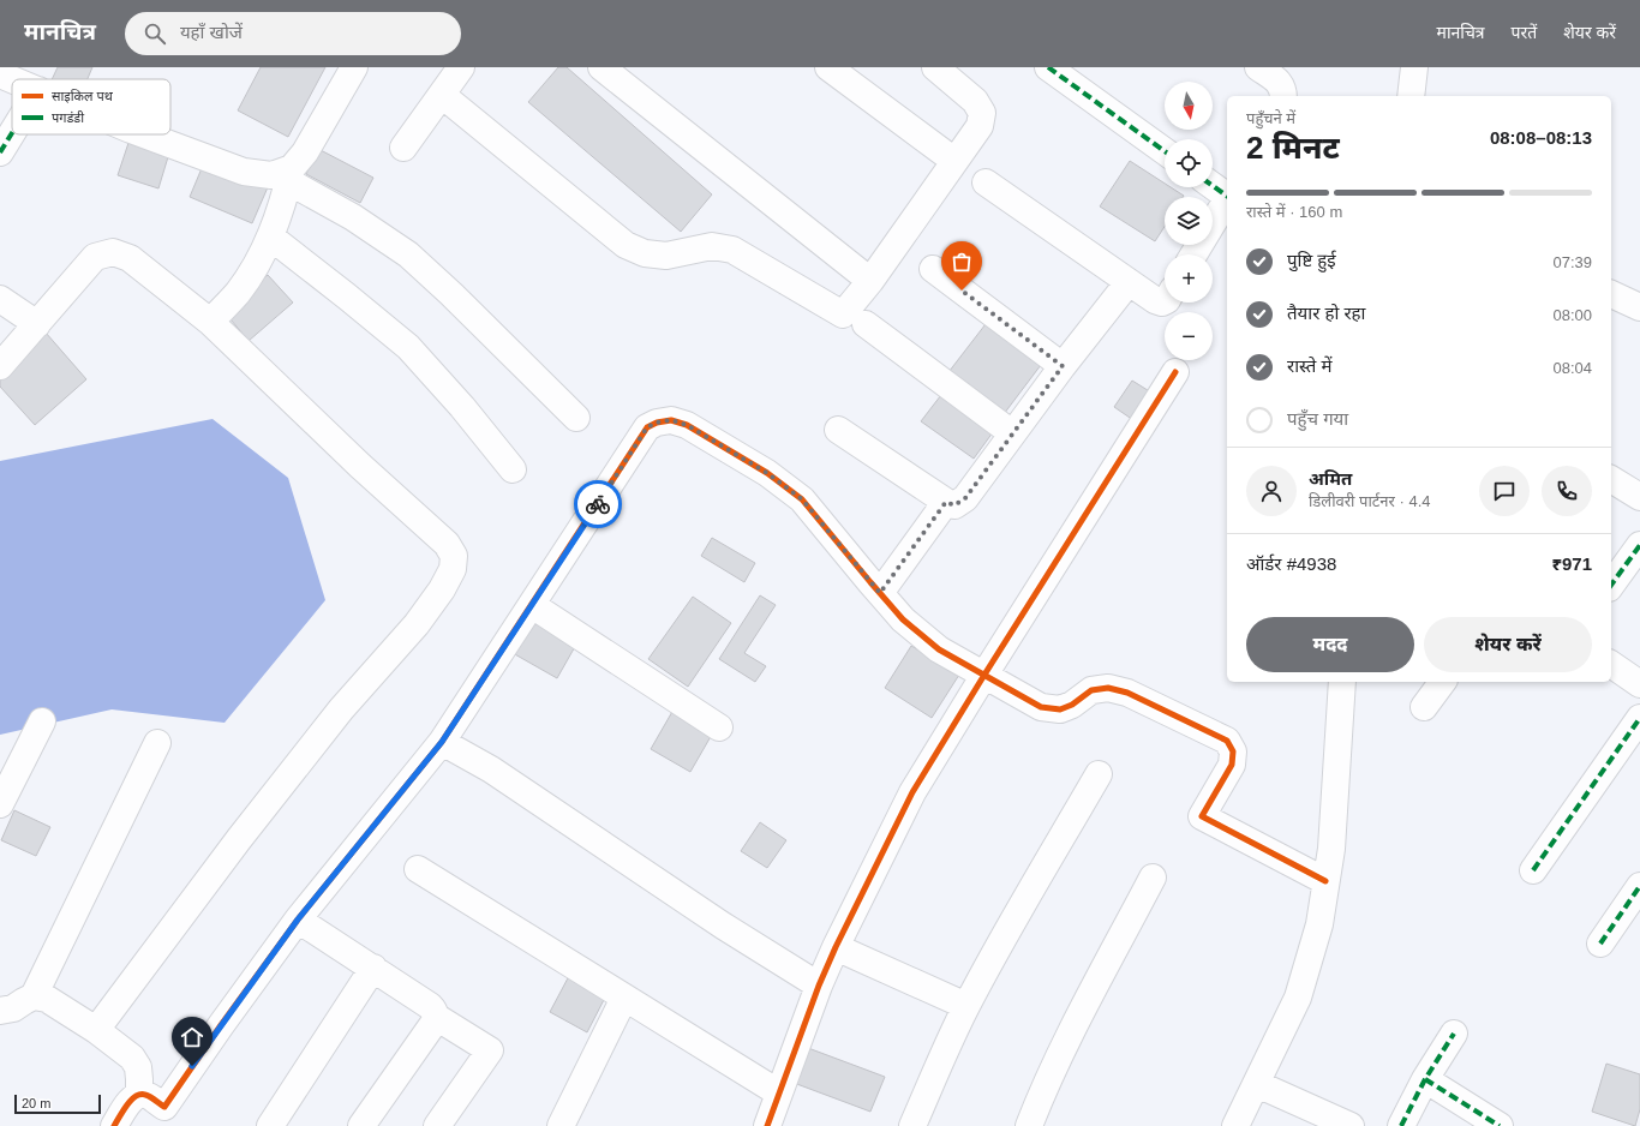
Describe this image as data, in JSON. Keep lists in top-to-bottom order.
{
  "legend": ["साइकिल पथ", "पगडंडी"],
  "scale_bar": "20 m",
  "north": "bottom",
  "page": {
    "header": "मानचित्र",
    "search": "यहाँ खोजें",
    "nav": ["मानचित्र", "परतें", "शेयर करें"],
    "map_buttons": ["+", "−"],
    "heading": ["2 मिनट", "पहुँचने में", "08:08–08:13"],
    "panel": [
      "अमित",
      "डिलीवरी पार्टनर · 4.4",
      "ऑर्डर #4938",
      "₹971"
    ],
    "bar": "रास्ते में · 160 m",
    "list": [
      ["पुष्टि हुई", "07:39"],
      ["तैयार हो रहा", "08:00"],
      ["रास्ते में", "08:04"],
      "पहुँच गया"
    ],
    "buttons": ["मदद", "शेयर करें"],
    "scale": "20 m"
  }
}
